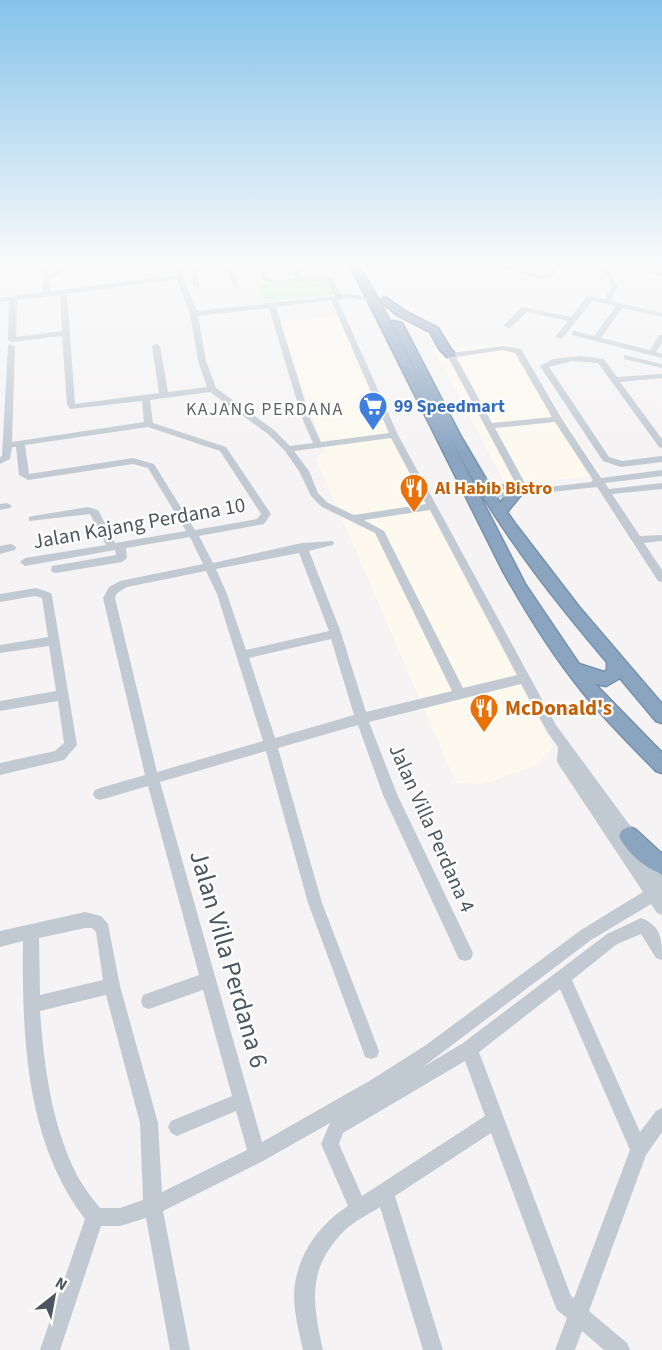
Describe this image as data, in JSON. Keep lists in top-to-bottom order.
{
  "streets": {
    "street": ["Jalan Kajang Perdana 10", "Jalan Villa Perdana 4", "Jalan Villa Perdana 6"]
  },
  "districts": ["KAJANG PERDANA"],
  "places": {
    "supermarket": ["99 Speedmart"],
    "restaurant": ["Al Habib Bistro", "McDonald's"]
  },
  "north": "top right"
}
